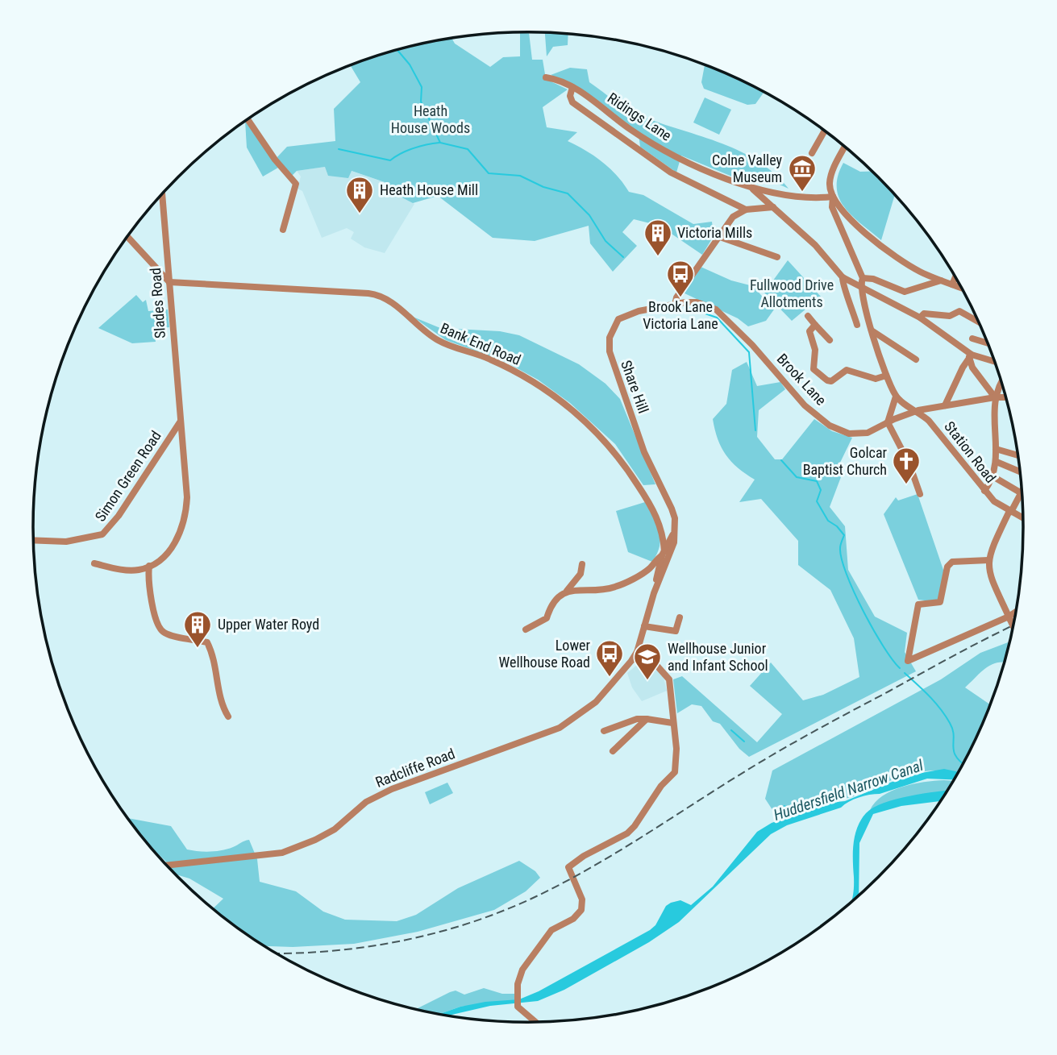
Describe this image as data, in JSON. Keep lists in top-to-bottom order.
{
  "streets": {
    "street": [
      "Ridings Lane",
      "Slades Road",
      "Bank End Road",
      "Brook Lane",
      "Share Hill",
      "Station Road",
      "Simon Green Road",
      "Radcliffe Road"
    ]
  },
  "crossings": [
    ["Slades Road", "Bank End Road"],
    ["Slades Road", "Simon Green Road"],
    ["Brook Lane", "Share Hill"],
    ["Brook Lane", "Station Road"]
  ],
  "water": ["Huddersfield Narrow Canal"],
  "parks": ["Heath House Woods", "Fullwood Drive Allotments"],
  "places": {
    "museum": ["Colne Valley Museum"],
    "building": ["Heath House Mill", "Victoria Mills", "Upper Water Royd"],
    "bus stop": ["Brook Lane Victoria Lane", "Lower Wellhouse Road"],
    "church": ["Golcar Baptist Church"],
    "school or university": ["Wellhouse Junior and Infant School"]
  }
}
